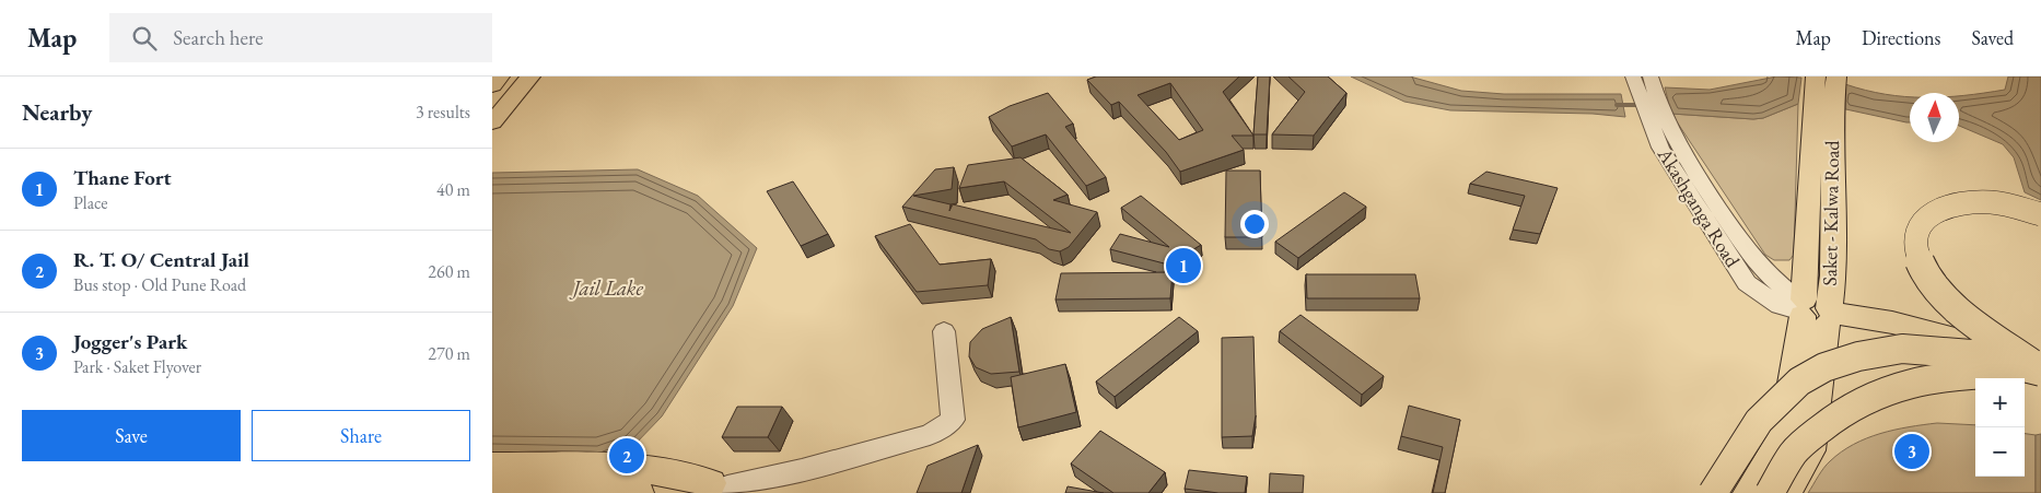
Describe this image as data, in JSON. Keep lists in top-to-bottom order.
{
  "streets": {
    "main road": ["Saket - Kalwa Road"],
    "street": ["Akashganga Road"]
  },
  "crossings": [
    ["Akashganga Road", "Saket - Kalwa Road"]
  ],
  "water": ["Jail Lake"],
  "north": "top",
  "page": {
    "header": "Map",
    "search": "Search here",
    "nav": ["Map", "Directions", "Saved"],
    "heading": ["Nearby", "3 results"],
    "list": [
      {
        "mark": "1",
        "name": "Thane Fort",
        "note": "Place",
        "value": "40 m"
      },
      {
        "mark": "2",
        "name": "R. T. O/ Central Jail",
        "note": "Bus stop · Old Pune Road",
        "value": "260 m"
      },
      {
        "mark": "3",
        "name": "Jogger's Park",
        "note": "Park · Saket Flyover",
        "value": "270 m"
      }
    ],
    "pins": ["1", "3", "2"],
    "map_buttons": ["+", "−"],
    "buttons": ["Save", "Share"]
  }
}
